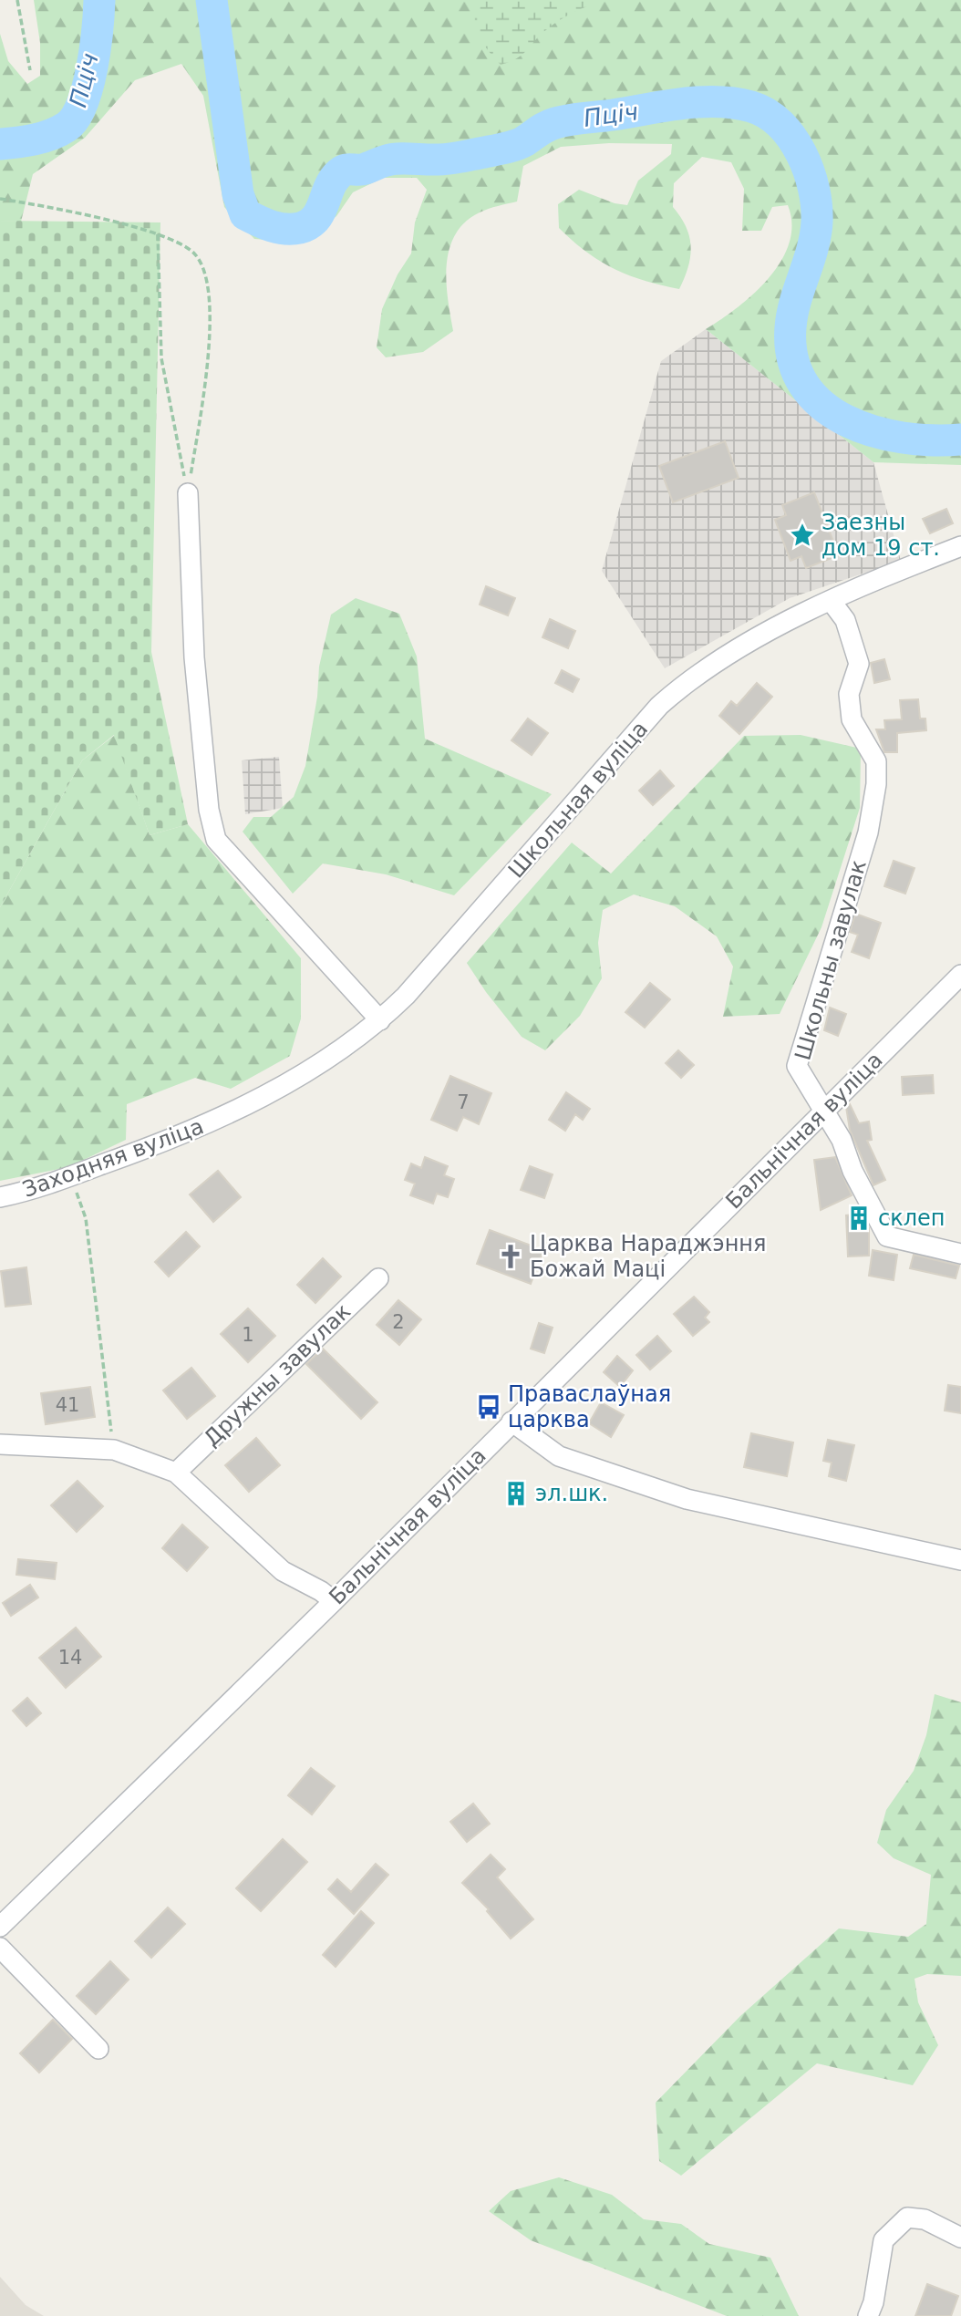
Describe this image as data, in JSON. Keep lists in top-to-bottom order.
{
  "streets": {
    "street": [
      "Школьная вуліца",
      "Школьны завулак",
      "Бальнічная вуліца",
      "Заходняя вуліца",
      "Дружны завулак"
    ]
  },
  "crossings": [
    ["Школьная вуліца", "Школьны завулак"],
    ["Школьная вуліца", "Заходняя вуліца"],
    ["Школьны завулак", "Бальнічная вуліца"]
  ],
  "water": ["Пціч"],
  "places": {
    "place": ["Заезны дом 19 ст."],
    "building": ["склеп", "эл.шк."],
    "church": ["Царква Нараджэння Божай Маці"],
    "bus stop": ["Праваслаўная царква"]
  },
  "house_numbers": [
    "7",
    "2",
    "1",
    "41",
    "14"
  ]
}
